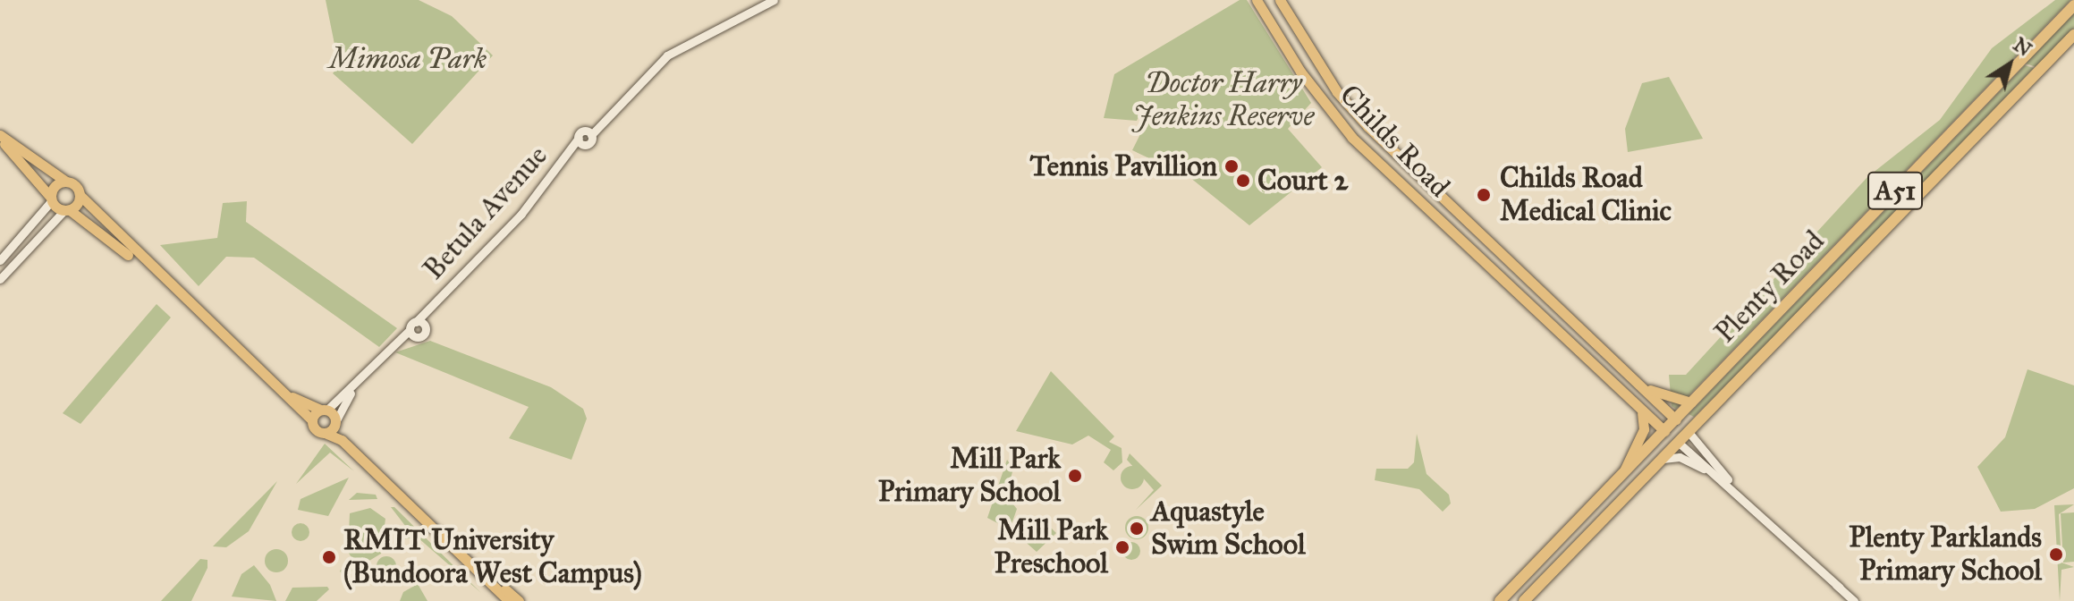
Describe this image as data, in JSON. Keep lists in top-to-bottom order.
{
  "streets": {
    "highway": ["Childs Road", "A51", "Plenty Road"],
    "street": ["Betula Avenue"]
  },
  "crossings": [
    ["Childs Road", "Plenty Road"]
  ],
  "parks": ["Mimosa Park", "Doctor Harry Jenkins Reserve"],
  "places": [
    "Tennis Pavillion",
    "Court 2",
    "Childs Road Medical Clinic",
    "Mill Park Primary School",
    "Aquastyle Swim School",
    "Mill Park Preschool",
    "Plenty Parklands Primary School",
    "RMIT University (Bundoora West Campus)"
  ],
  "north": "top right"
}
